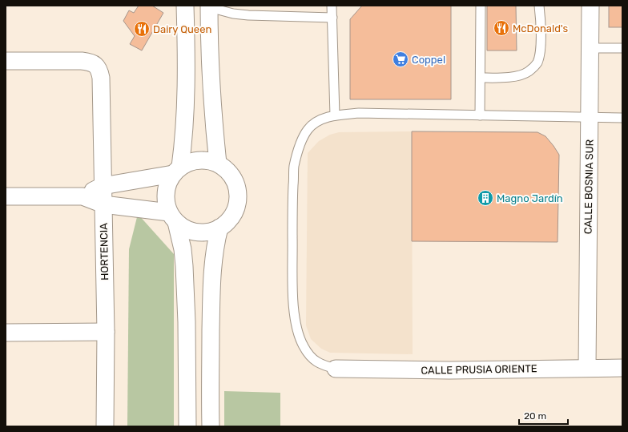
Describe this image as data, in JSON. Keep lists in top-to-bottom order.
{
  "streets": {
    "street": ["CALLE BOSNIA SUR", "HORTENCIA", "CALLE PRUSIA ORIENTE"]
  },
  "crossings": [
    ["CALLE BOSNIA SUR", "CALLE PRUSIA ORIENTE"]
  ],
  "places": {
    "restaurant": ["McDonald's", "Dairy Queen"],
    "supermarket": ["Coppel"],
    "building": ["Magno Jardín"]
  },
  "scale_bar": "20 m"
}
